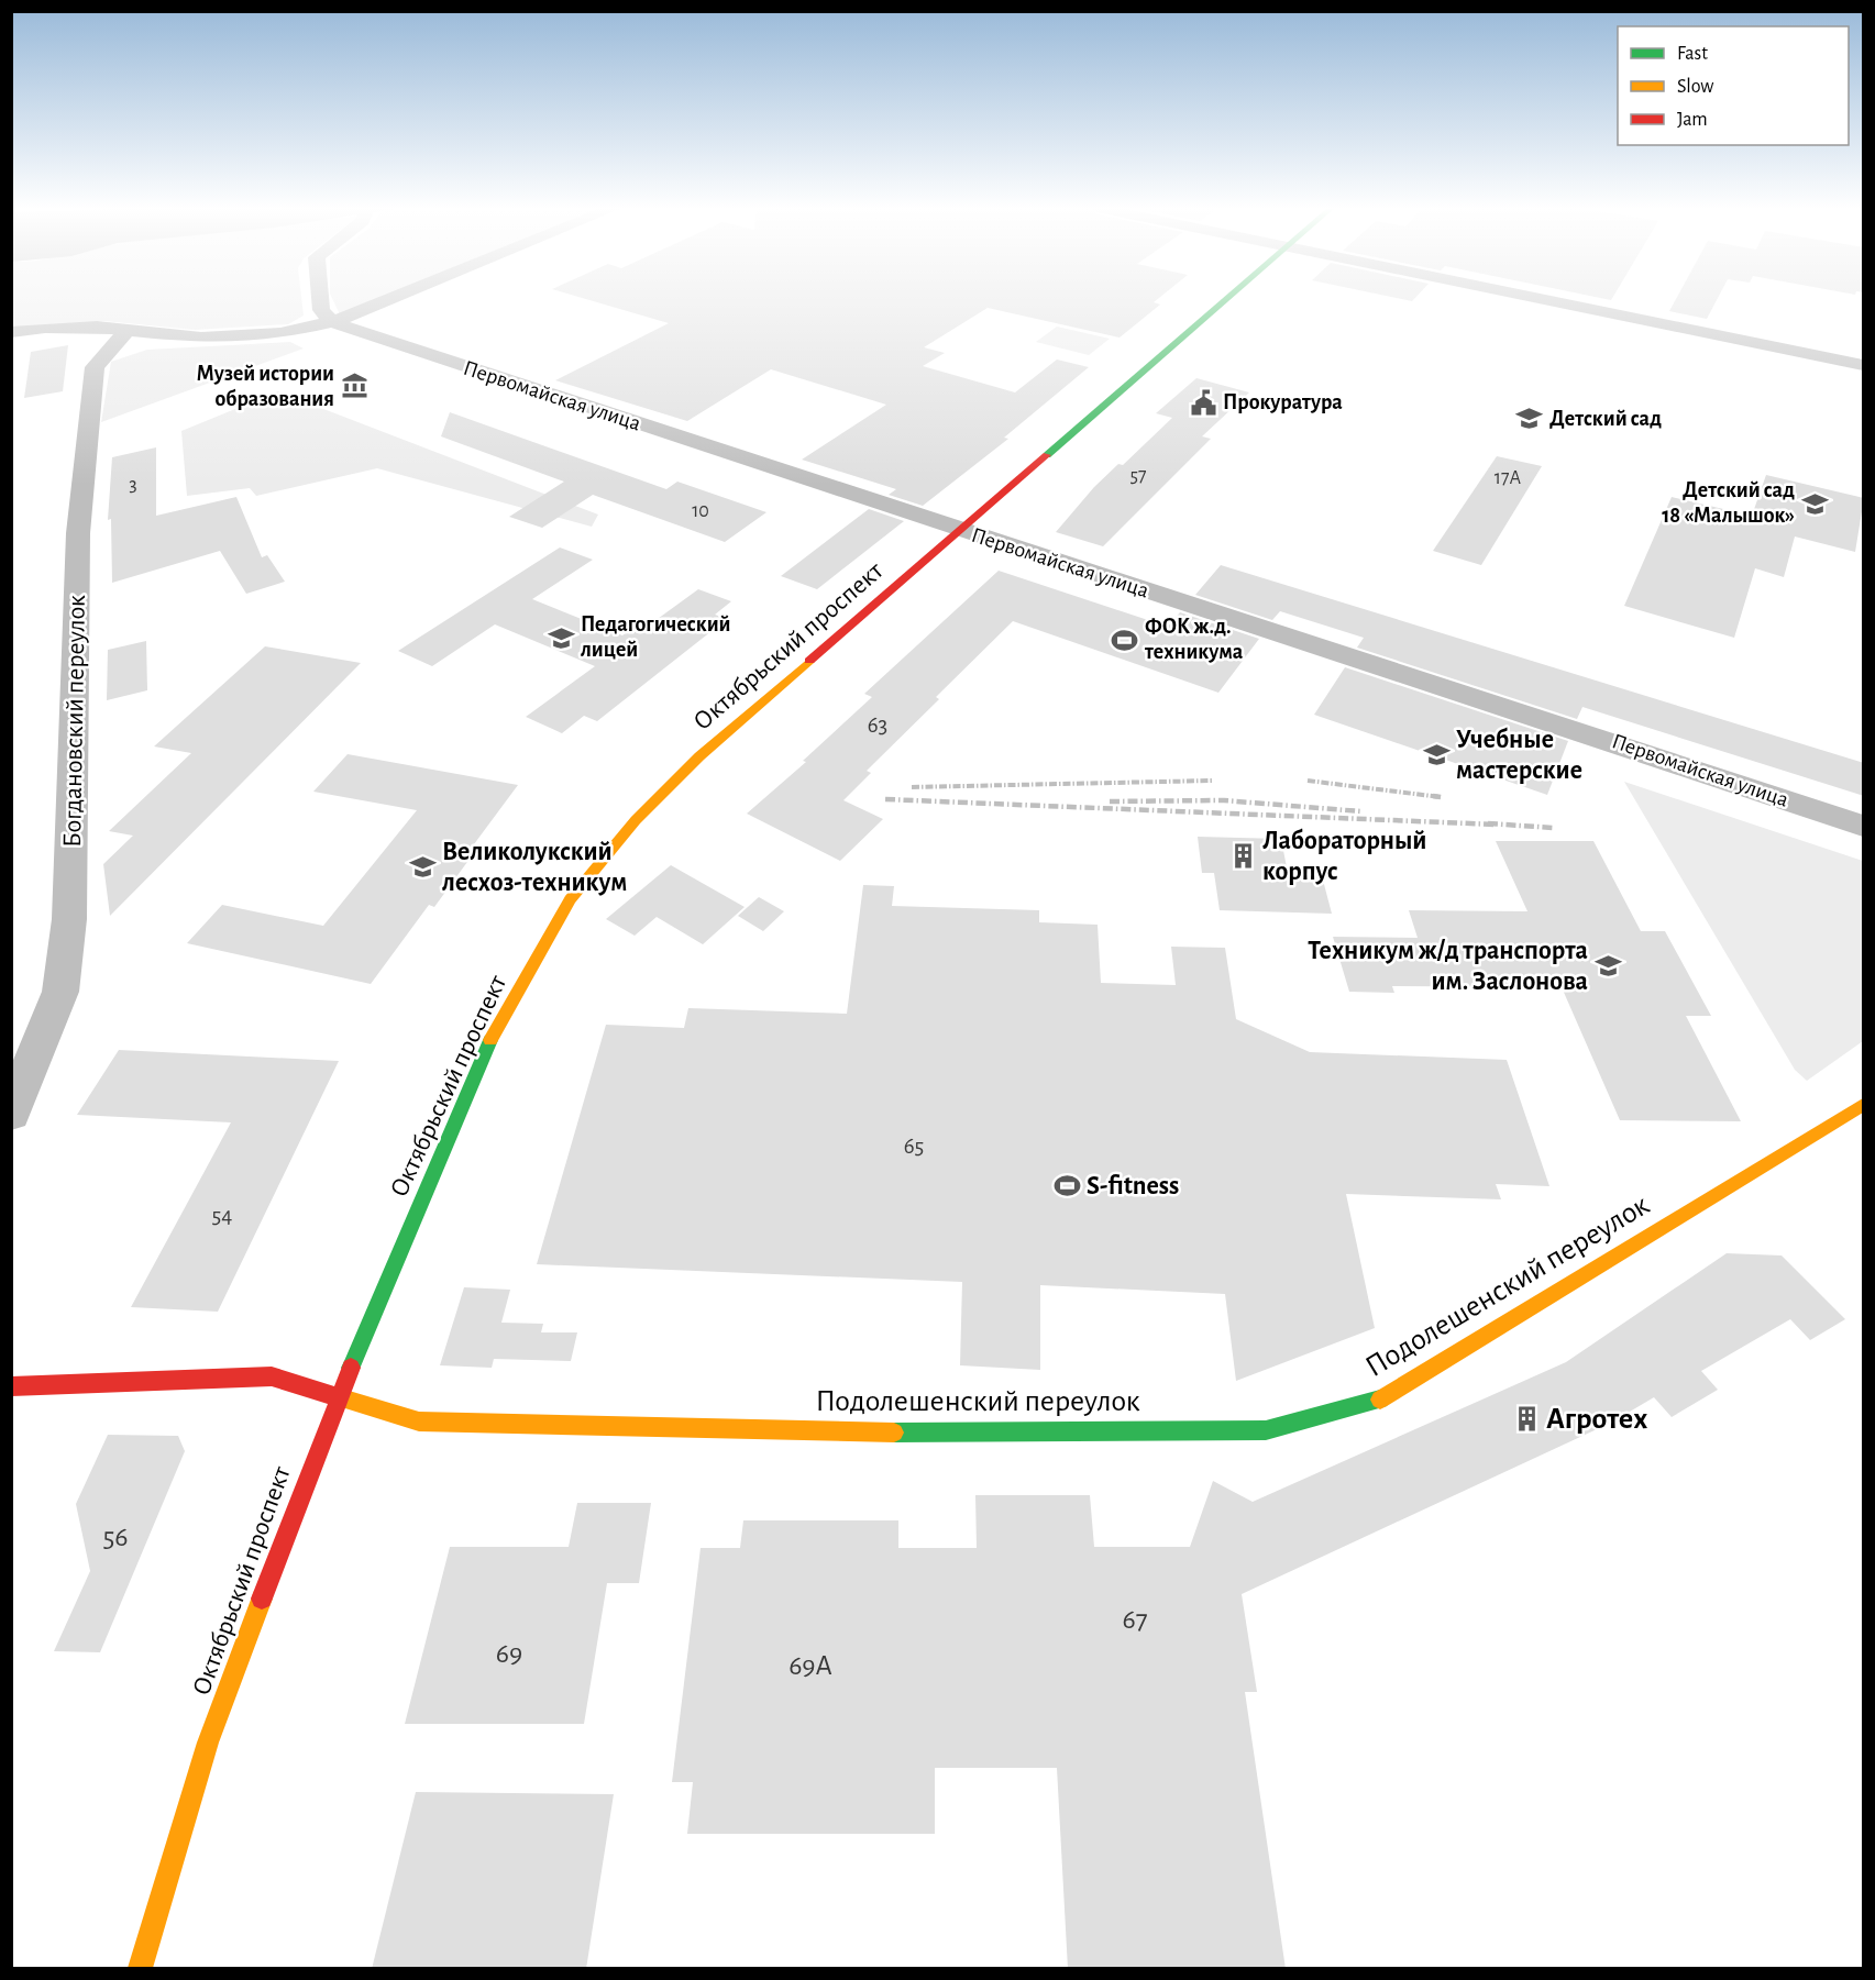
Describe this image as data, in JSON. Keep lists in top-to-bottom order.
{
  "streets": {
    "main road": ["Октябрьский проспект", "Подолешенский переулок"],
    "street": ["Первомайская улица", "Богдановский переулок"]
  },
  "crossings": [
    ["Первомайская улица", "Октябрьский проспект"],
    ["Октябрьский проспект", "Подолешенский переулок"]
  ],
  "places": {
    "museum": ["Музей истории образования"],
    "public building": ["Прокуратура"],
    "school or university": [
      "Детский сад",
      "Детский сад 18 «Малышок»",
      "Педагогический лицей",
      "Учебные мастерские",
      "Великолукский лесхоз-техникум",
      "Техникум ж/д транспорта им. Заслонова"
    ],
    "sports": ["ФОК ж.д. техникума", "S-fitness"],
    "building": ["Лабораторный корпус", "Агротех"]
  },
  "house_numbers": [
    "57",
    "17А",
    "3",
    "10",
    "63",
    "65",
    "54",
    "56",
    "67",
    "69",
    "69А"
  ],
  "legend": ["Fast", "Slow", "Jam"]
}
